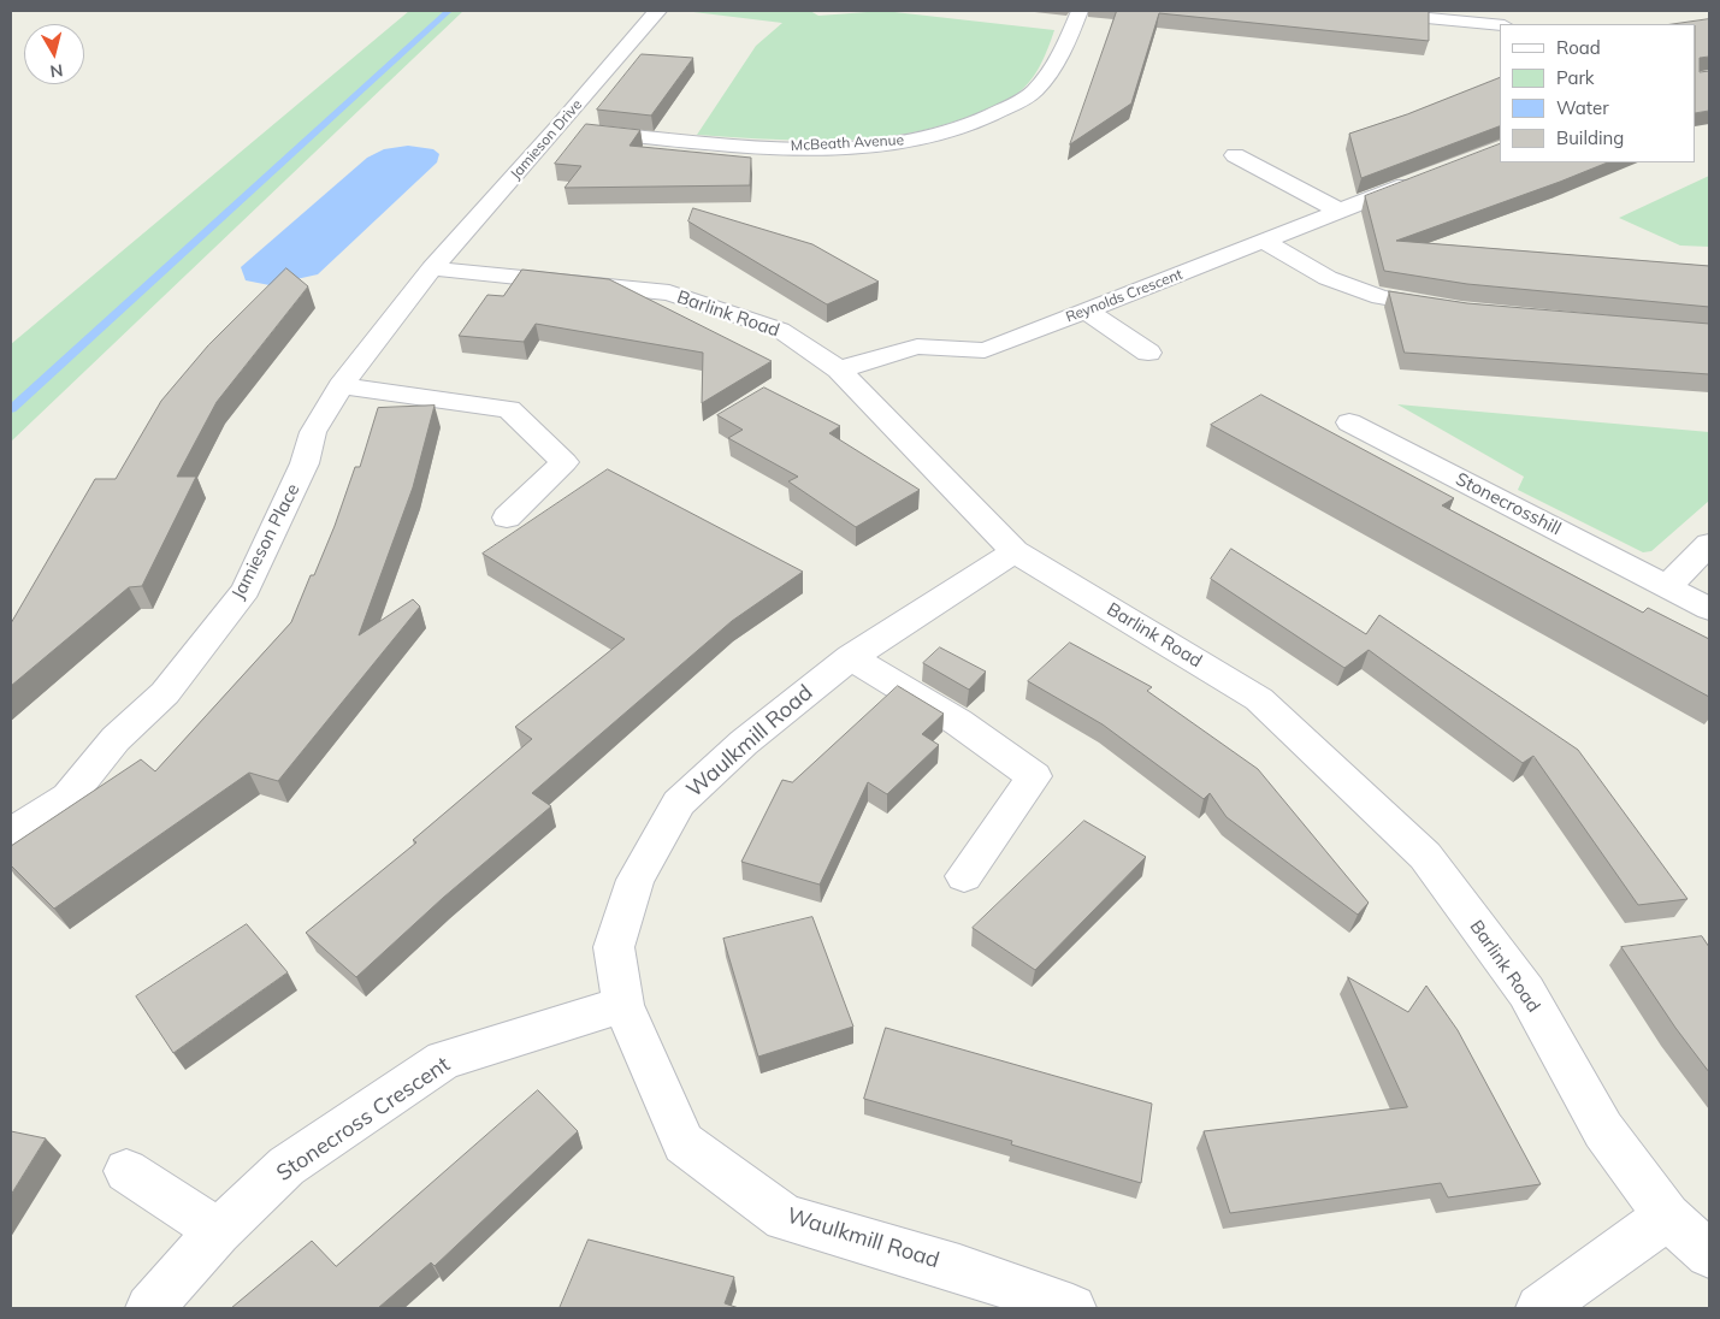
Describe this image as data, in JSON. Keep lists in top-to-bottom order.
{
  "streets": {
    "street": [
      "Jamieson Drive",
      "McBeath Avenue",
      "Reynolds Crescent",
      "Barlink Road",
      "Stonecrosshill",
      "Jamieson Place",
      "Waulkmill Road",
      "Stonecross Crescent"
    ]
  },
  "crossings": [
    ["Jamieson Drive", "McBeath Avenue"],
    ["Jamieson Drive", "Barlink Road"],
    ["Jamieson Drive", "Jamieson Place"],
    ["Reynolds Crescent", "Barlink Road"],
    ["Barlink Road", "Jamieson Place"],
    ["Barlink Road", "Waulkmill Road"],
    ["Waulkmill Road", "Stonecross Crescent"]
  ],
  "legend": [
    "Road",
    "Park",
    "Water",
    "Building"
  ],
  "north": "bottom"
}
